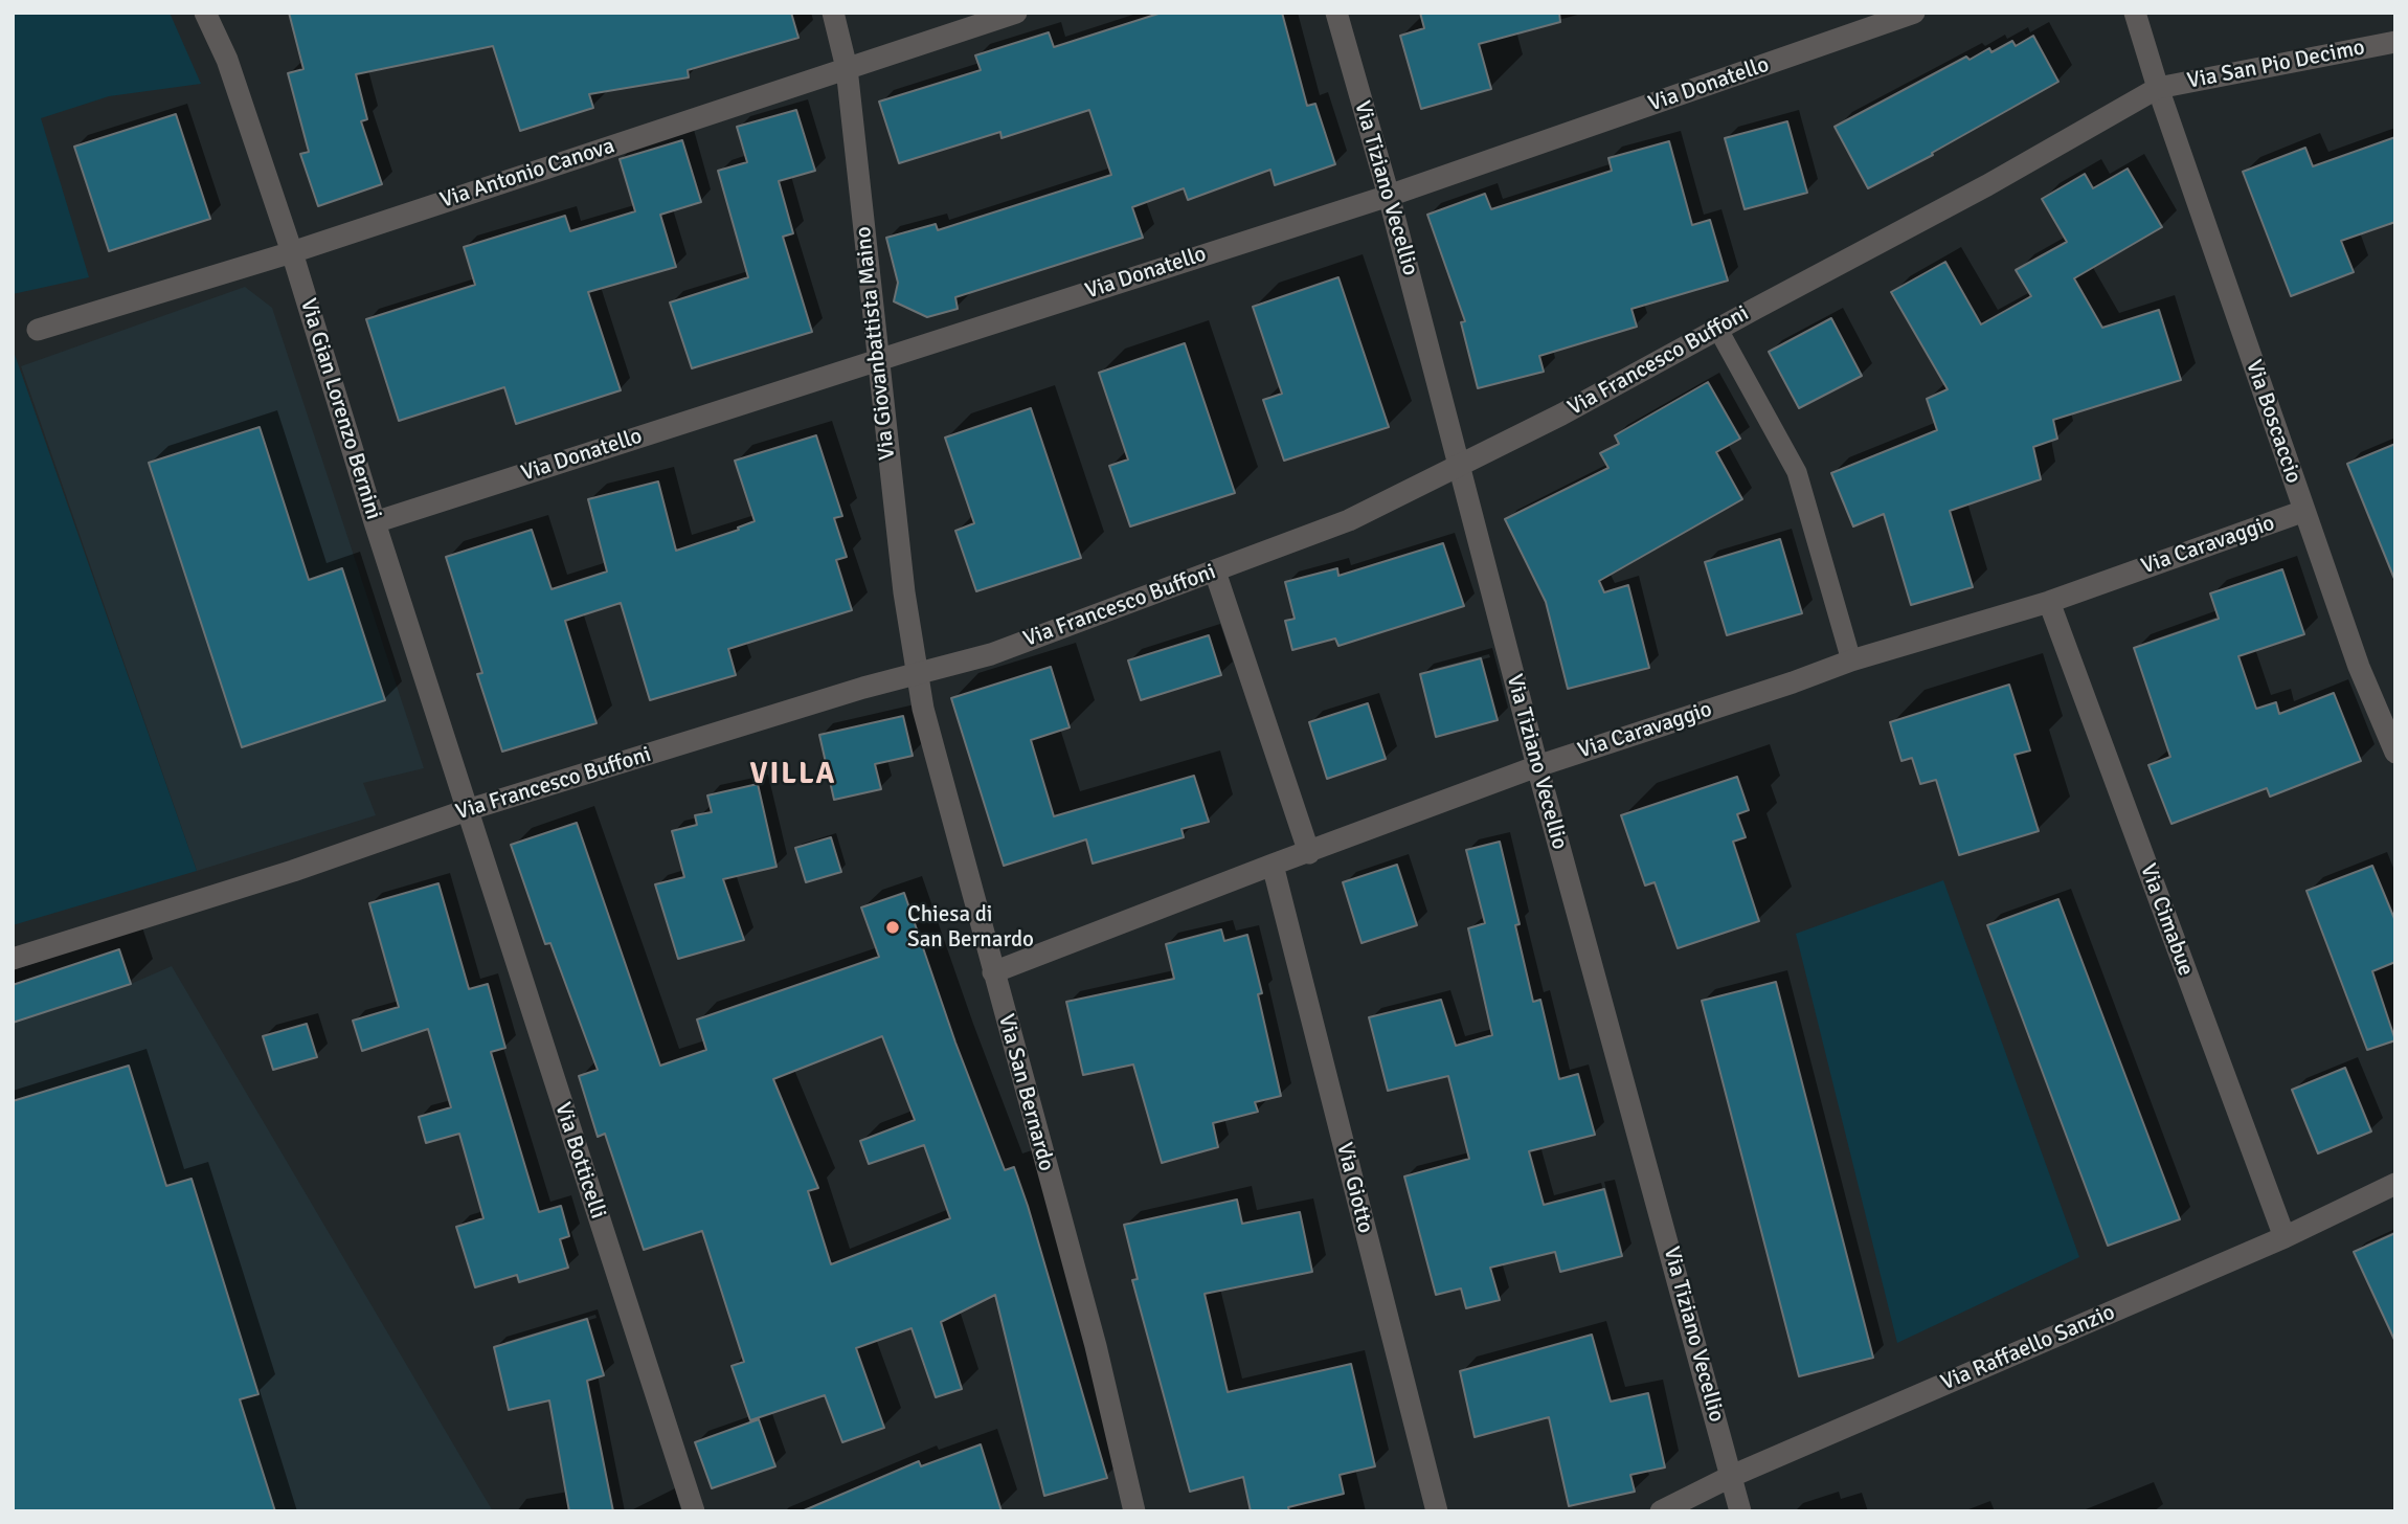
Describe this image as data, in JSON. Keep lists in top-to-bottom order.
{
  "streets": {
    "street": [
      "Via San Pio Decimo",
      "Via Donatello",
      "Via Antonio Canova",
      "Via Tiziano Vecellio",
      "Via Giovanbattista Maino",
      "Via Francesco Buffoni",
      "Via Gian Lorenzo Bernini",
      "Via Boscaccio",
      "Via Caravaggio",
      "Via Cimabue",
      "Via San Bernardo",
      "Via Botticelli",
      "Via Giotto",
      "Via Raffaello Sanzio"
    ]
  },
  "crossings": [
    ["Via San Pio Decimo", "Via Francesco Buffoni"],
    ["Via San Pio Decimo", "Via Boscaccio"],
    ["Via Donatello", "Via Tiziano Vecellio"],
    ["Via Donatello", "Via Giovanbattista Maino"],
    ["Via Donatello", "Via Gian Lorenzo Bernini"],
    ["Via Antonio Canova", "Via Giovanbattista Maino"],
    ["Via Antonio Canova", "Via Gian Lorenzo Bernini"],
    ["Via Tiziano Vecellio", "Via Francesco Buffoni"],
    ["Via Tiziano Vecellio", "Via Caravaggio"],
    ["Via Tiziano Vecellio", "Via Raffaello Sanzio"],
    ["Via Giovanbattista Maino", "Via Francesco Buffoni"],
    ["Via Giovanbattista Maino", "Via San Bernardo"],
    ["Via Francesco Buffoni", "Via Gian Lorenzo Bernini"],
    ["Via Francesco Buffoni", "Via Boscaccio"],
    ["Via Francesco Buffoni", "Via San Bernardo"],
    ["Via Francesco Buffoni", "Via Botticelli"],
    ["Via Gian Lorenzo Bernini", "Via Botticelli"],
    ["Via Boscaccio", "Via Caravaggio"],
    ["Via Caravaggio", "Via Cimabue"],
    ["Via Caravaggio", "Via San Bernardo"],
    ["Via Caravaggio", "Via Giotto"],
    ["Via Cimabue", "Via Raffaello Sanzio"]
  ],
  "districts": ["VILLA"],
  "places": ["Chiesa di San Bernardo"]
}
